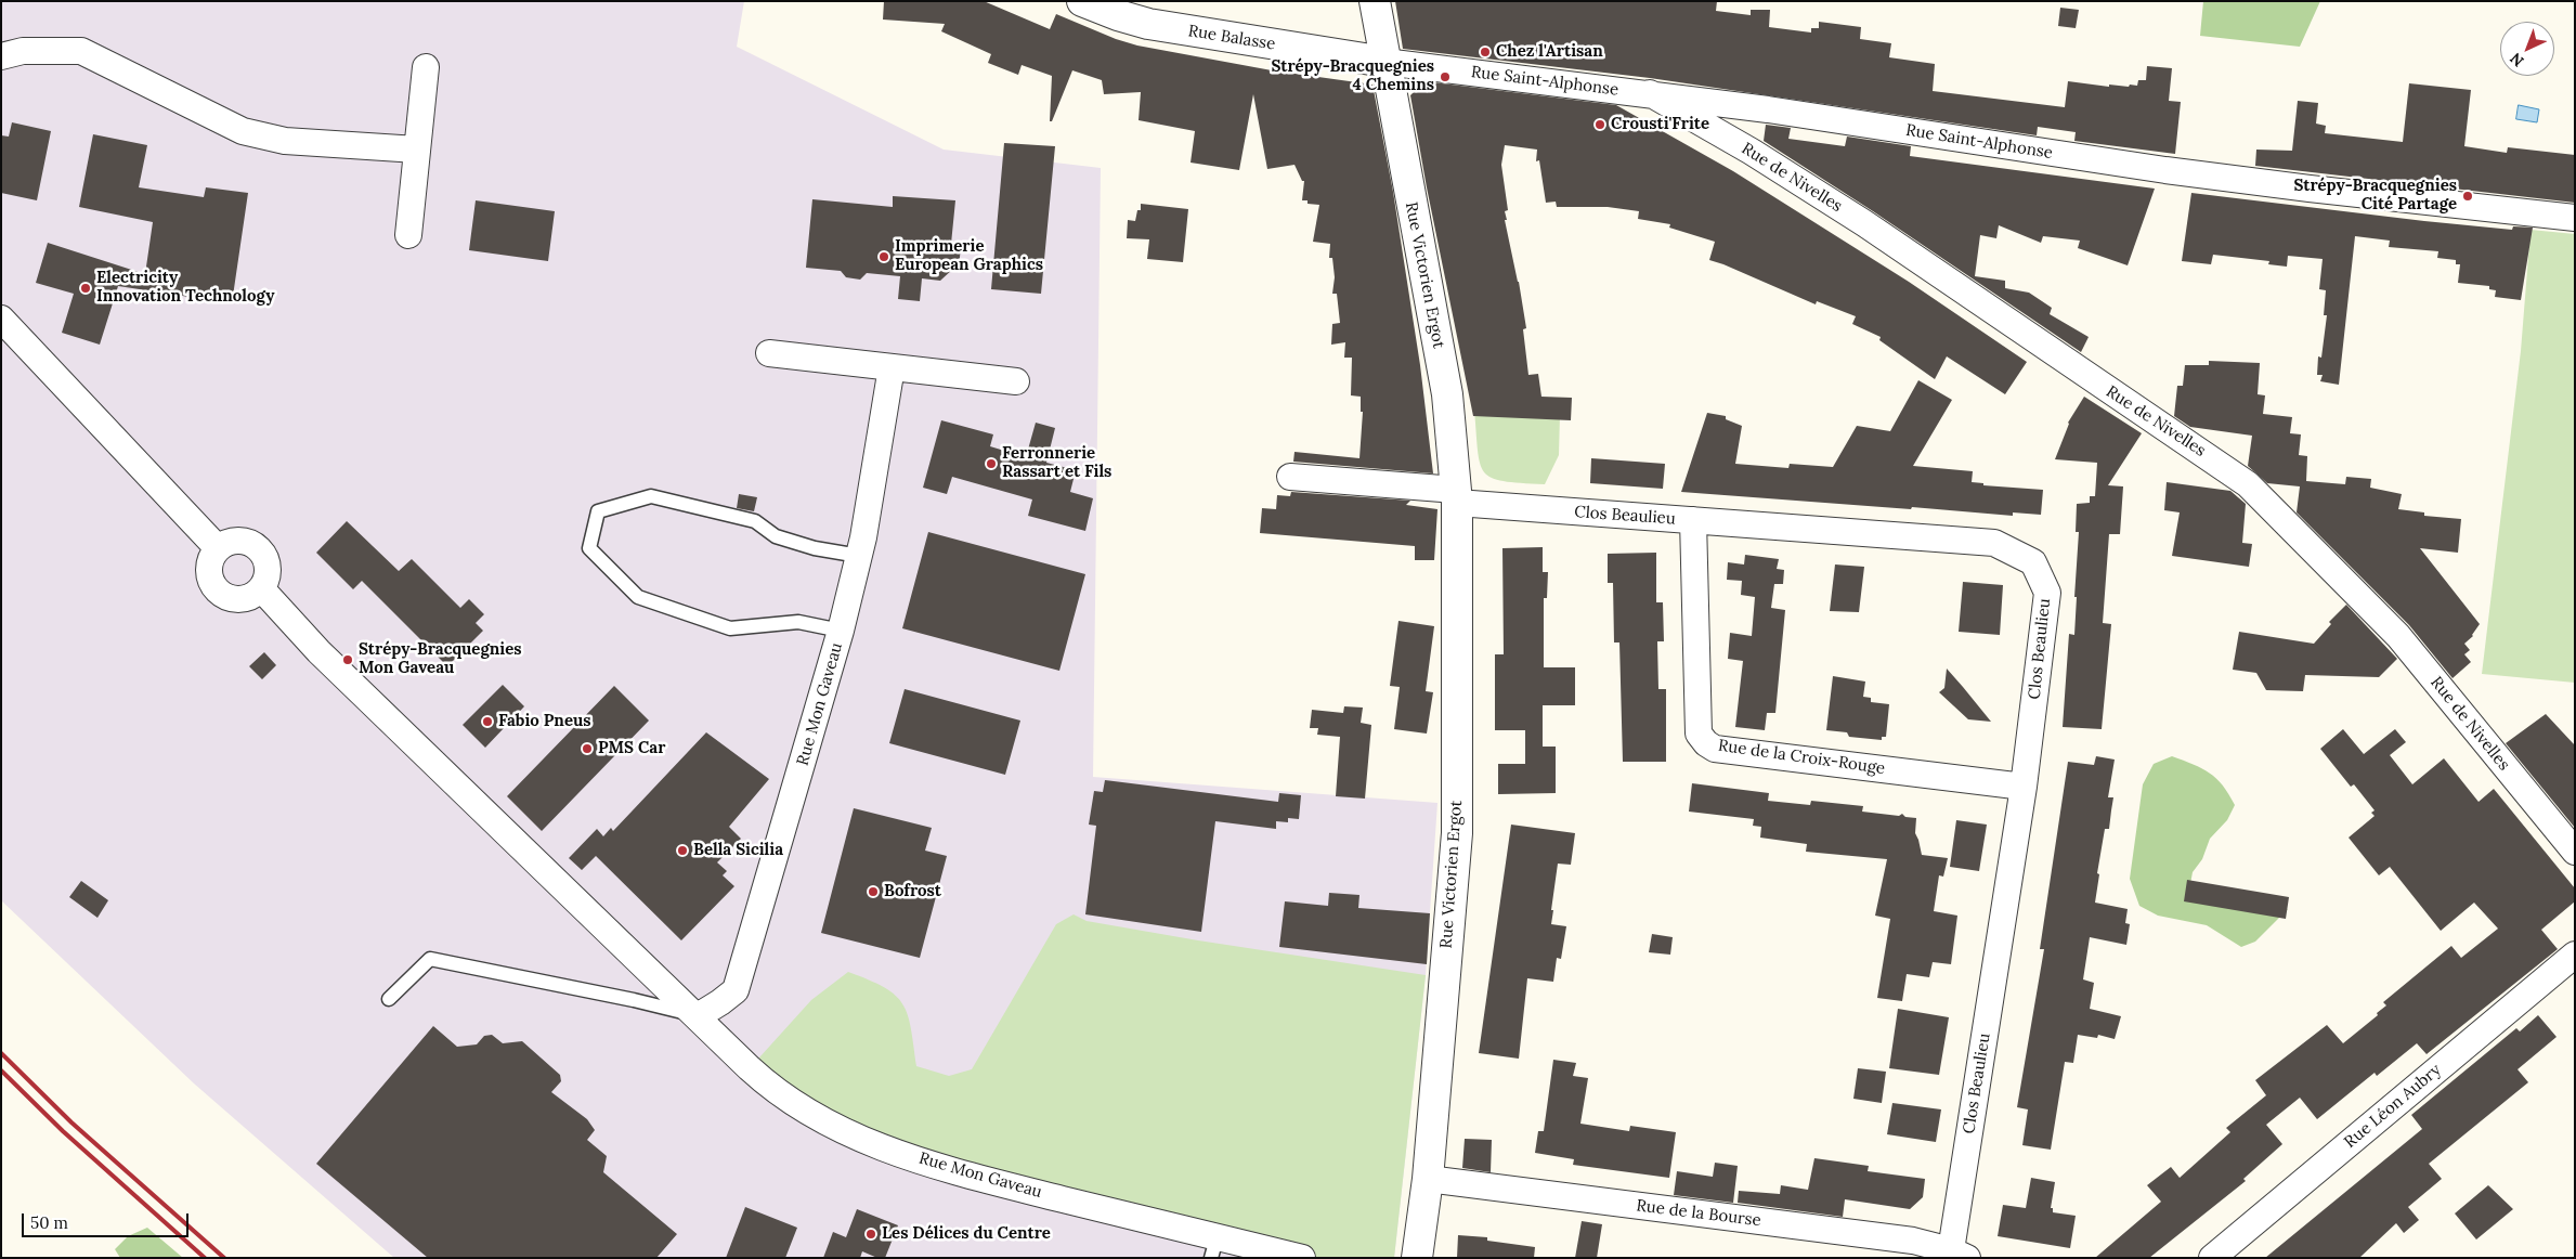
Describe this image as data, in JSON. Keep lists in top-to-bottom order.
{
  "streets": {
    "street": [
      "Rue Balasse",
      "Rue Saint-Alphonse",
      "Rue de Nivelles",
      "Rue Victorien Ergot",
      "Clos Beaulieu",
      "Rue Mon Gaveau",
      "Rue de la Croix-Rouge",
      "Rue Léon Aubry",
      "Rue de la Bourse"
    ]
  },
  "crossings": [
    ["Rue Balasse", "Rue Saint-Alphonse"],
    ["Rue Balasse", "Rue Victorien Ergot"],
    ["Rue Saint-Alphonse", "Rue de Nivelles"],
    ["Rue Saint-Alphonse", "Rue Victorien Ergot"],
    ["Rue Victorien Ergot", "Clos Beaulieu"],
    ["Rue Victorien Ergot", "Rue de la Bourse"],
    ["Clos Beaulieu", "Rue de la Croix-Rouge"],
    ["Clos Beaulieu", "Rue de la Bourse"]
  ],
  "places": [
    "Chez l'Artisan",
    "Strépy-Bracquegnies 4 Chemins",
    "Crousti'Frite",
    "Strépy-Bracquegnies Cité Partage",
    "Imprimerie European Graphics",
    "Electricity Innovation Technology",
    "Ferronnerie Rassart et Fils",
    "Strépy-Bracquegnies Mon Gaveau",
    "Fabio Pneus",
    "PMS Car",
    "Bella Sicilia",
    "Bofrost",
    "Les Délices du Centre"
  ],
  "scale_bar": "50 m",
  "north": "bottom left"
}
